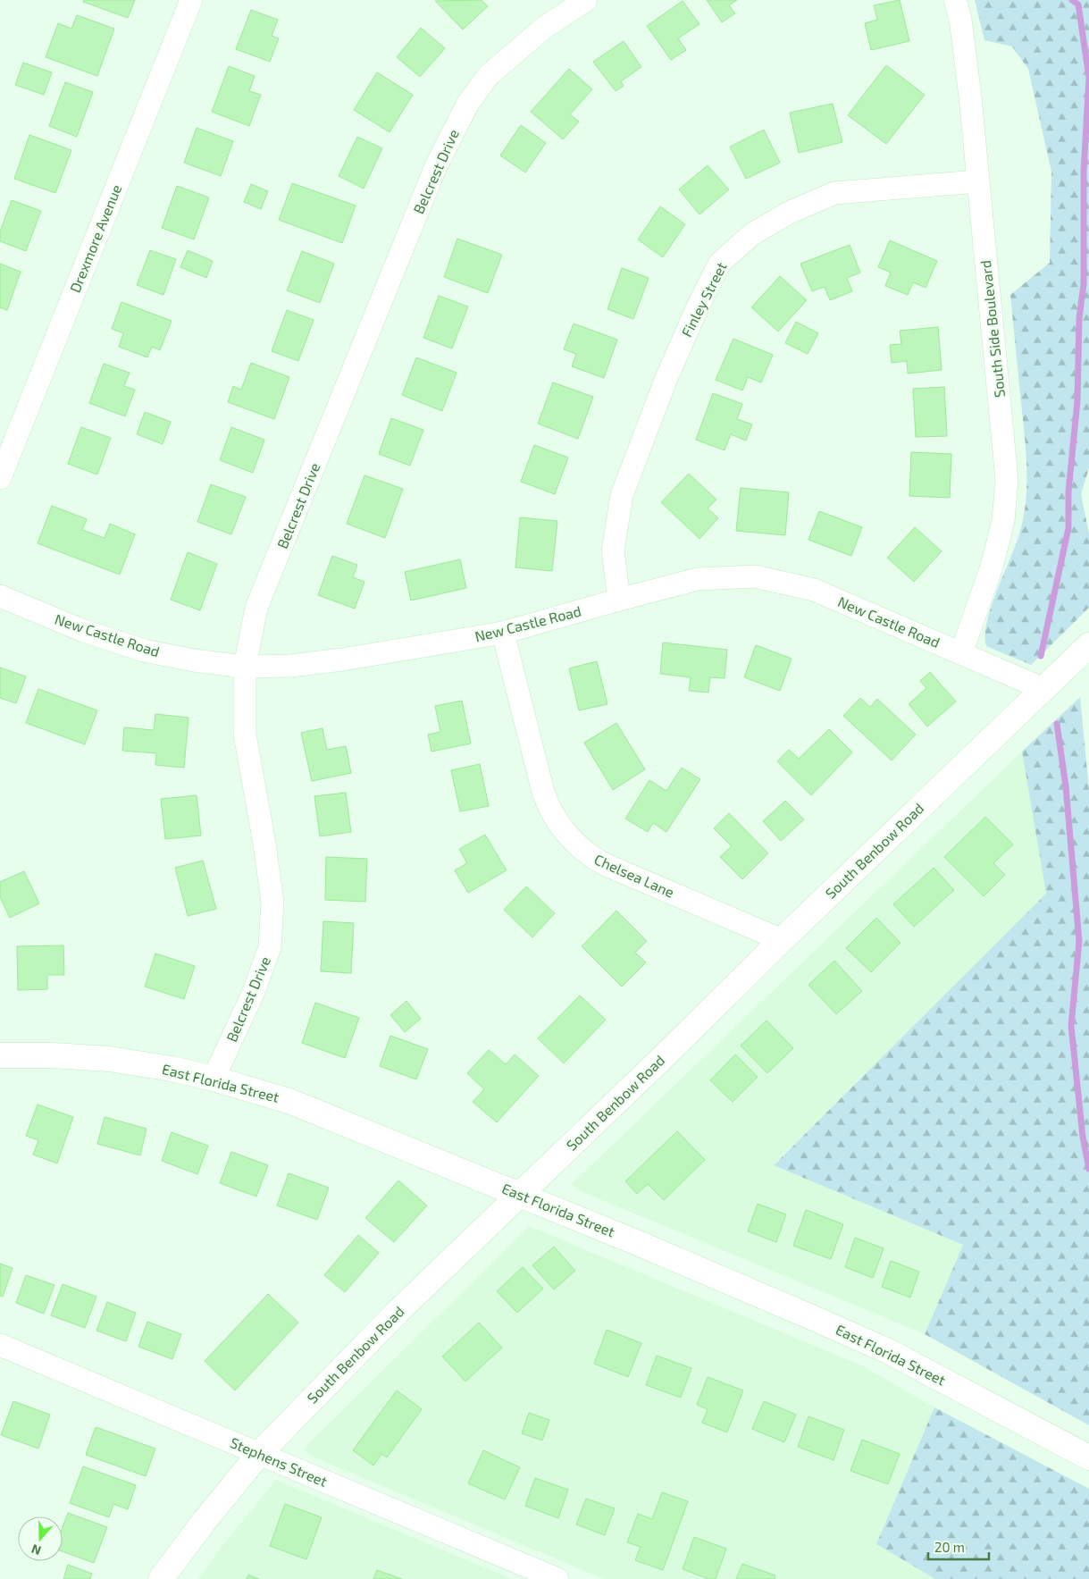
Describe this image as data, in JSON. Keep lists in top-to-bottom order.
{
  "streets": {
    "main road": ["South Benbow Road", "East Florida Street"],
    "street": [
      "Belcrest Drive",
      "Drexmore Avenue",
      "Finley Street",
      "South Side Boulevard",
      "New Castle Road",
      "Chelsea Lane",
      "Stephens Street"
    ]
  },
  "crossings": [
    ["Belcrest Drive", "New Castle Road"],
    ["Belcrest Drive", "East Florida Street"],
    ["Finley Street", "South Side Boulevard"],
    ["Finley Street", "New Castle Road"],
    ["South Side Boulevard", "New Castle Road"],
    ["New Castle Road", "South Benbow Road"],
    ["New Castle Road", "Chelsea Lane"],
    ["South Benbow Road", "Chelsea Lane"],
    ["South Benbow Road", "East Florida Street"],
    ["South Benbow Road", "Stephens Street"]
  ],
  "scale_bar": "20 m",
  "north": "bottom"
}
